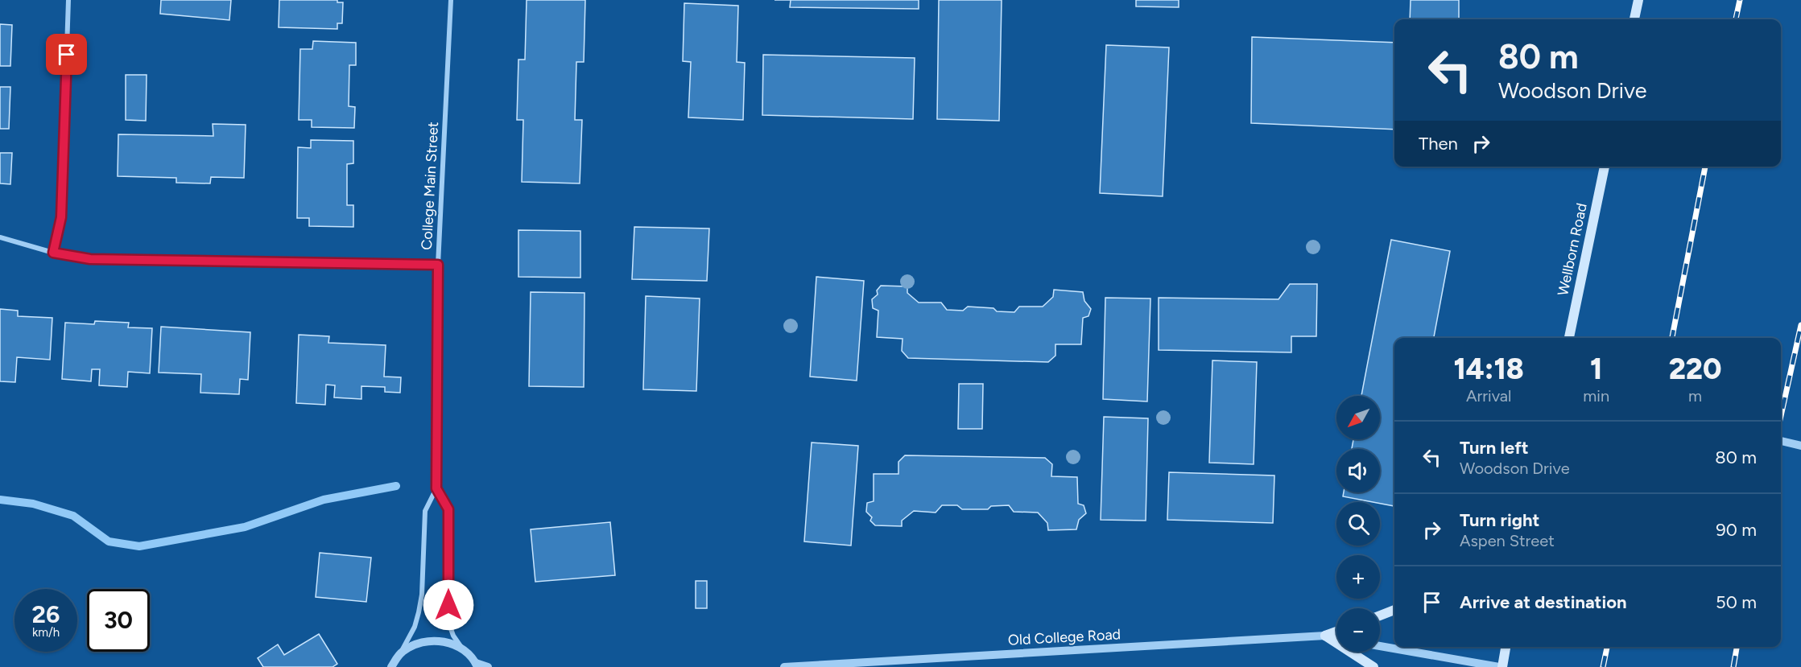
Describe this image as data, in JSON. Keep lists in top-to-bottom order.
{
  "streets": {
    "main road": ["Wellborn Road"],
    "street": ["College Main Street", "Old College Road"]
  },
  "north": "bottom left",
  "page": {
    "turn": ["80 m", "Woodson Drive"],
    "then": "Then",
    "eta": [
      "14:18",
      "Arrival",
      "1",
      "min",
      "220",
      "m"
    ],
    "map_buttons": ["+", "−"],
    "list": [
      {
        "name": "Turn left",
        "note": "Woodson Drive",
        "value": "80 m"
      },
      {
        "name": "Turn right",
        "note": "Aspen Street",
        "value": "90 m"
      },
      {
        "name": "Arrive at destination",
        "value": "50 m"
      }
    ],
    "speed": "26 km/h",
    "limit": "30"
  }
}
